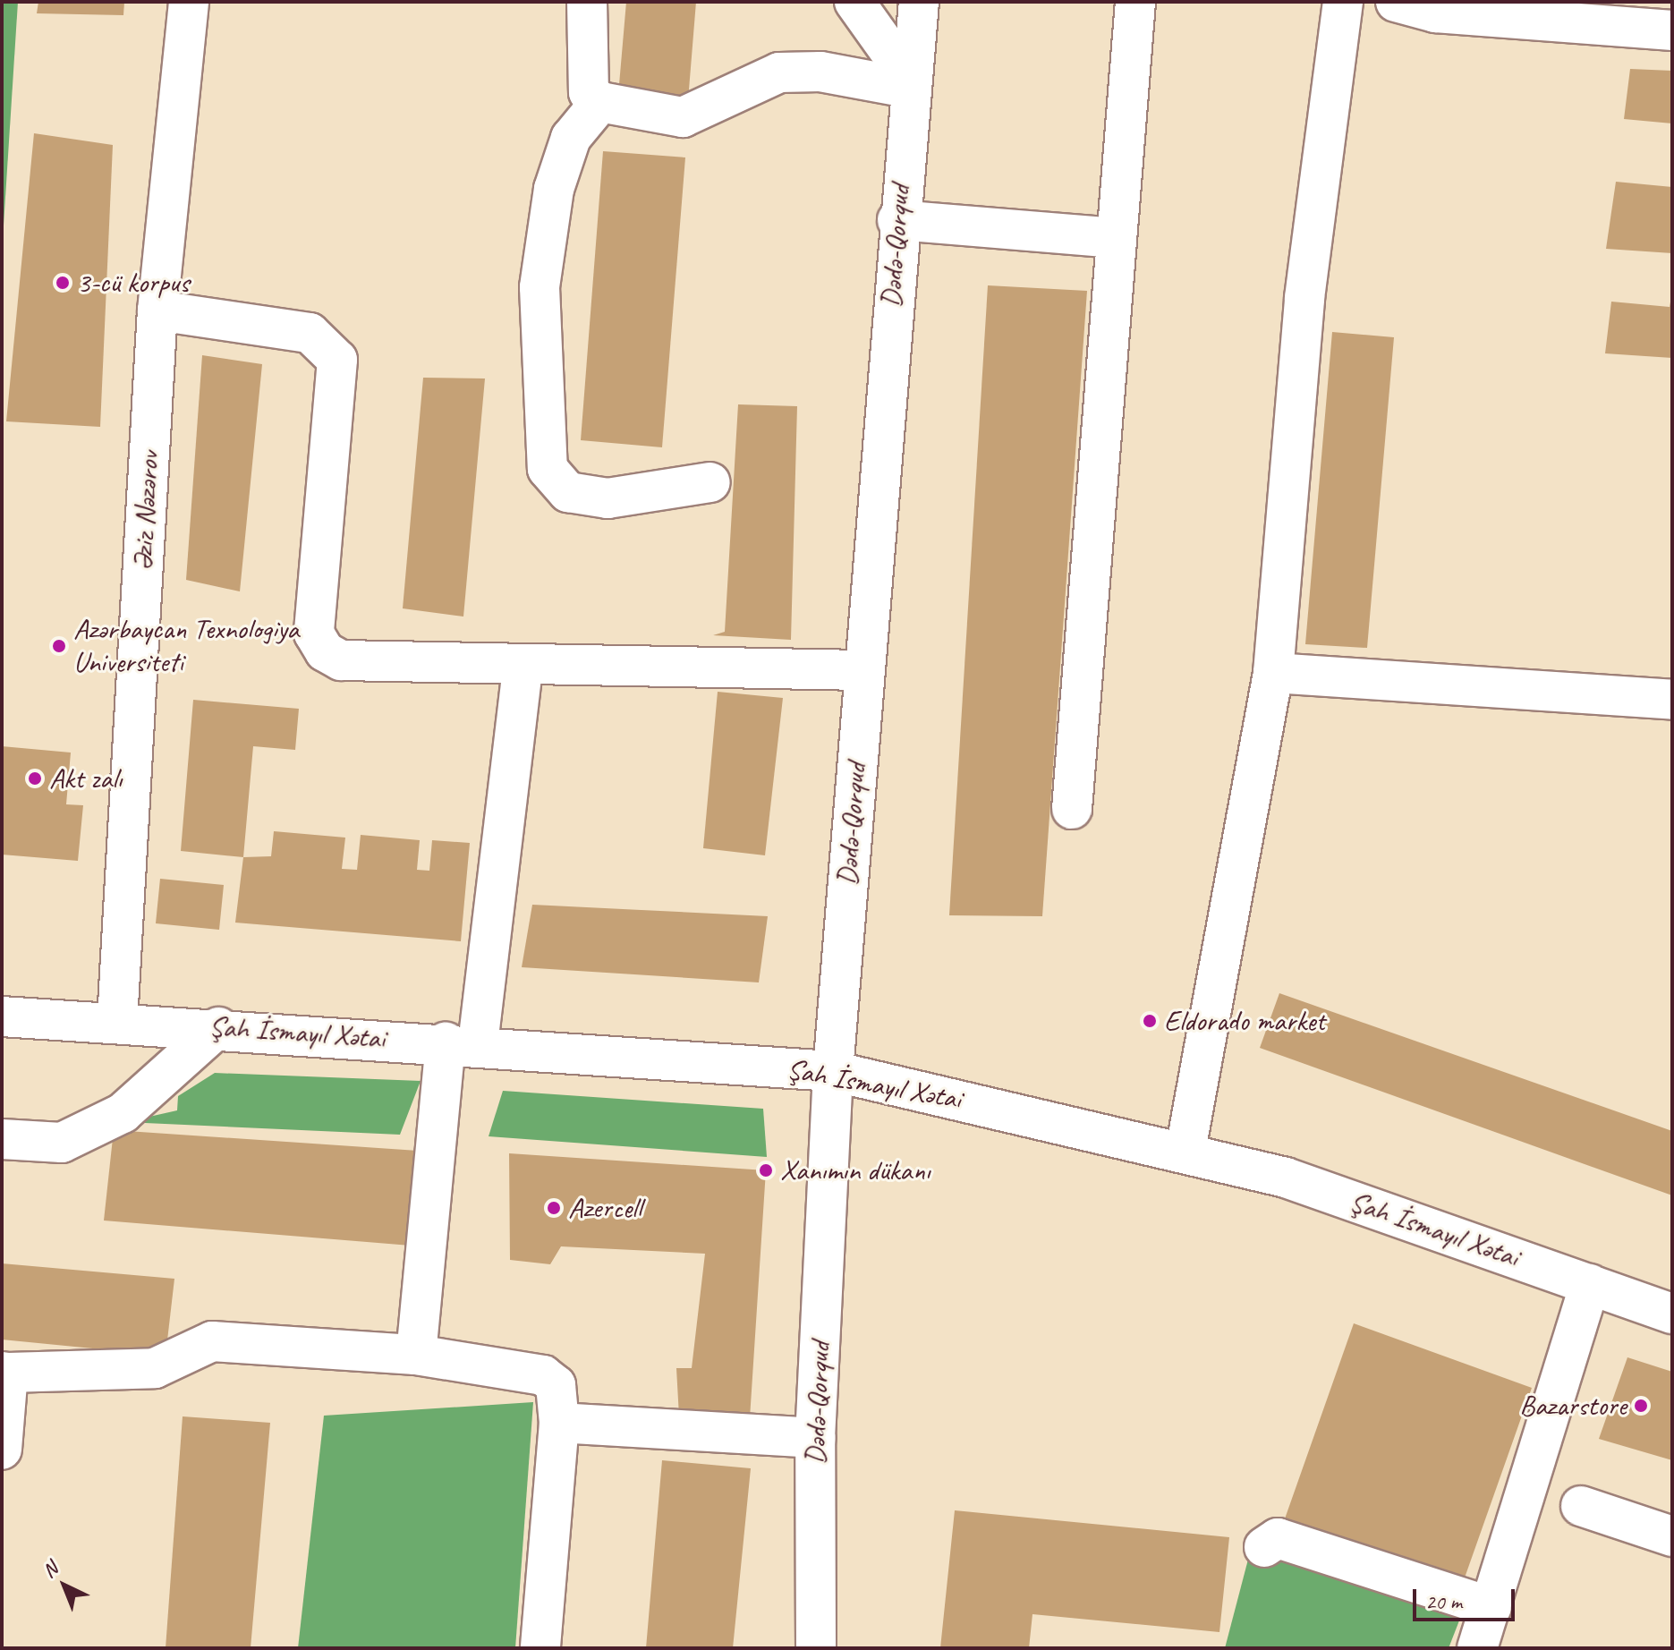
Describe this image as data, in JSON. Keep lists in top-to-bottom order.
{
  "streets": {
    "street": ["Dədə-Qorqud", "Əziz Nəzərov", "Şah İsmayıl Xətai"]
  },
  "crossings": [
    ["Dədə-Qorqud", "Şah İsmayıl Xətai"],
    ["Əziz Nəzərov", "Şah İsmayıl Xətai"]
  ],
  "places": [
    "3-cü korpus",
    "Azərbaycan Texnologiya Universiteti",
    "Akt zalı",
    "Eldorado market",
    "Xanımın dükanı",
    "Azercell",
    "Bazarstore"
  ],
  "scale_bar": "20 m",
  "north": "top left"
}
